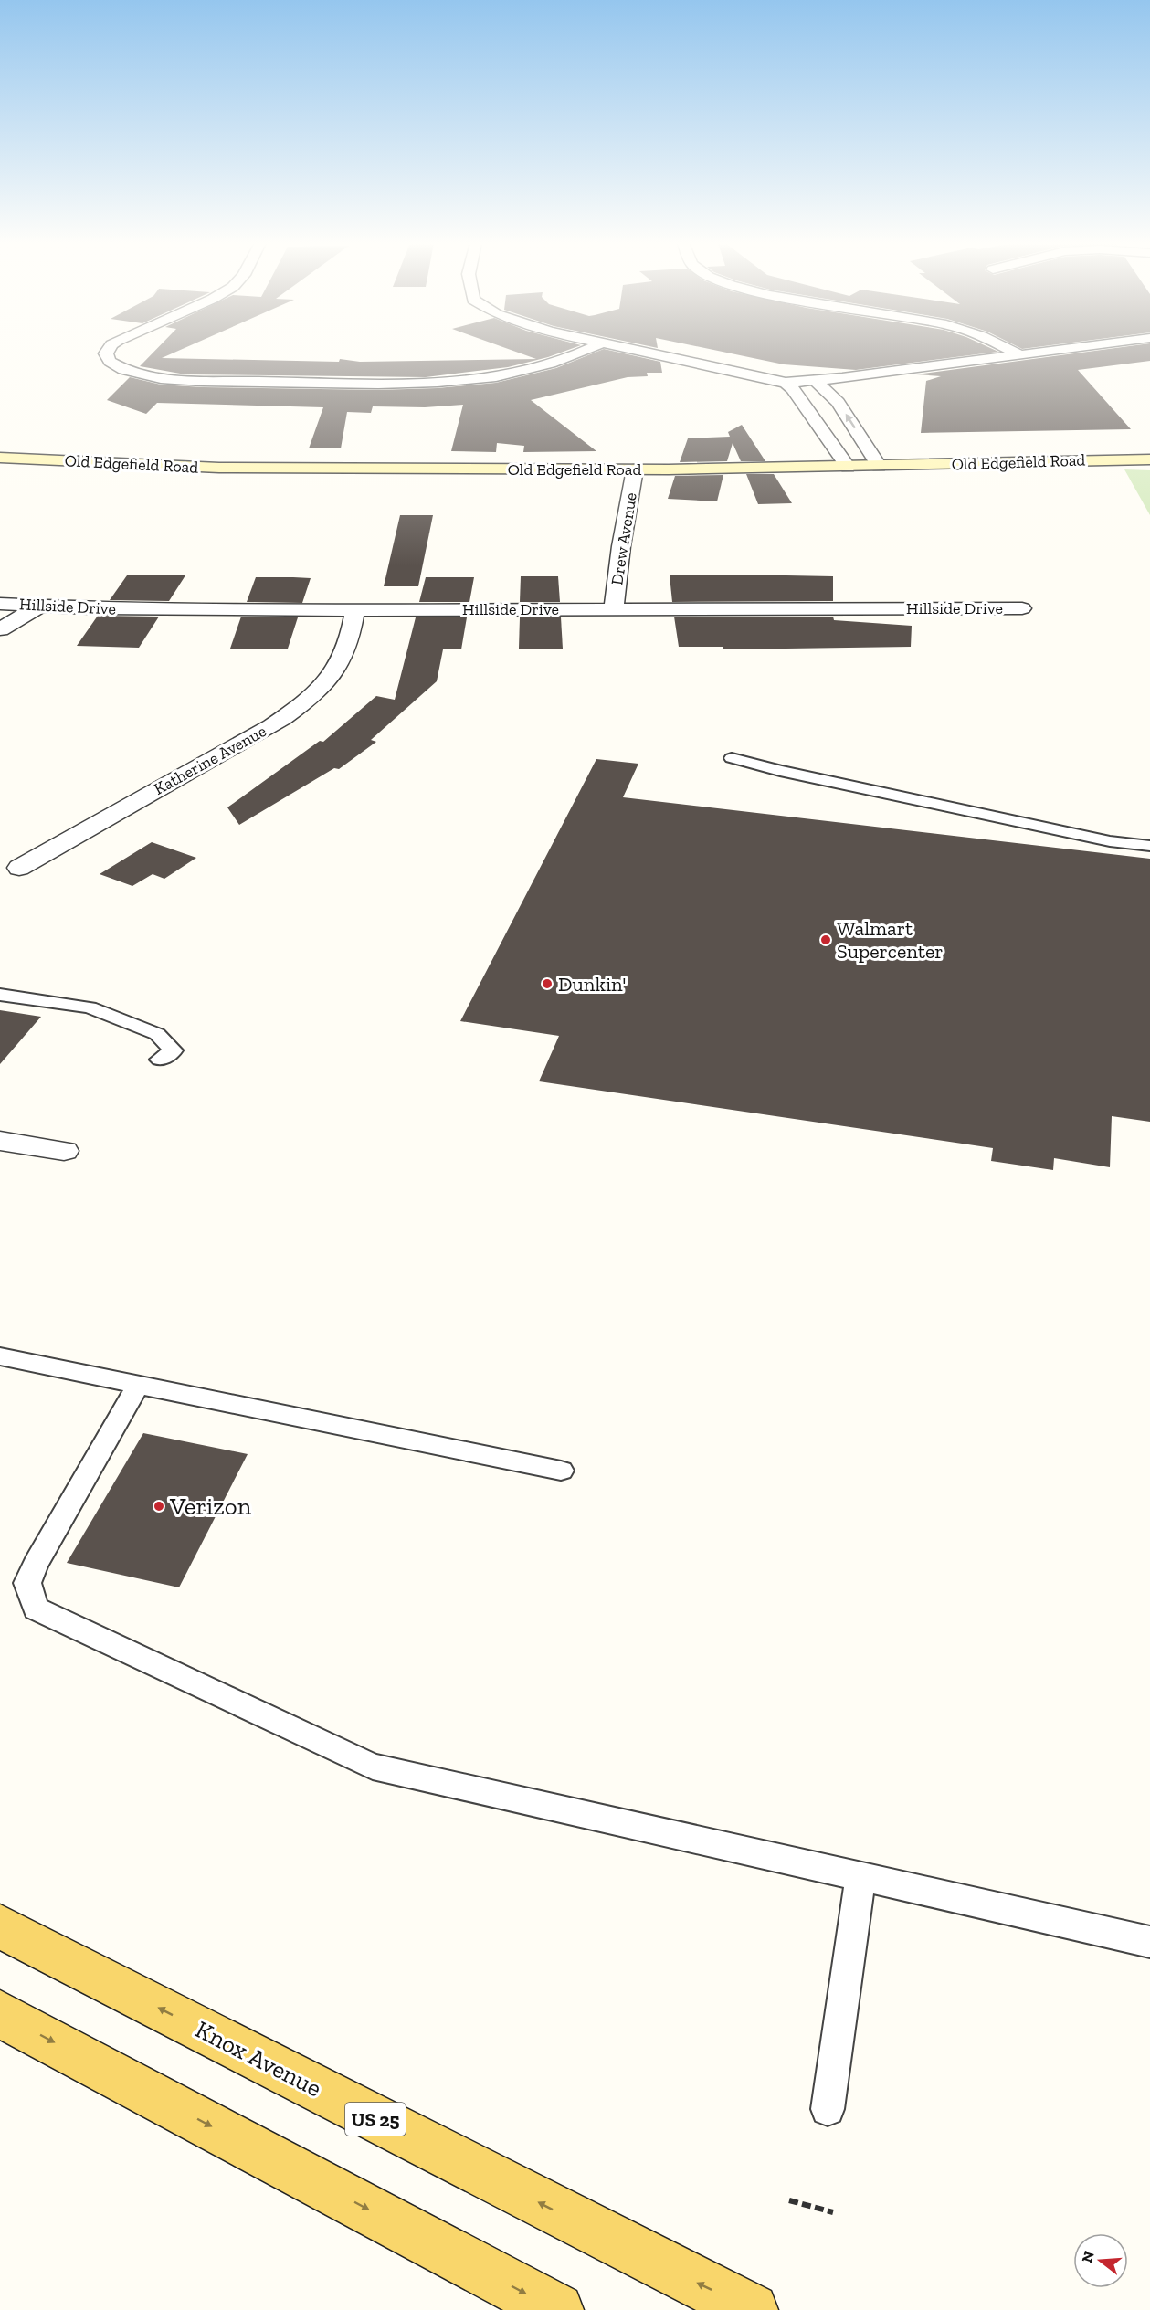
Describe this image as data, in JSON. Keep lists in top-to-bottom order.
{
  "streets": {
    "main road": ["Knox Avenue", "US 25"],
    "street": [
      "Old Edgefield Road",
      "Drew Avenue",
      "Hillside Drive",
      "Katherine Avenue"
    ]
  },
  "crossings": [
    ["Old Edgefield Road", "Drew Avenue"],
    ["Drew Avenue", "Hillside Drive"],
    ["Hillside Drive", "Katherine Avenue"]
  ],
  "places": ["Walmart Supercenter", "Dunkin'", "Verizon"],
  "north": "left"
}
